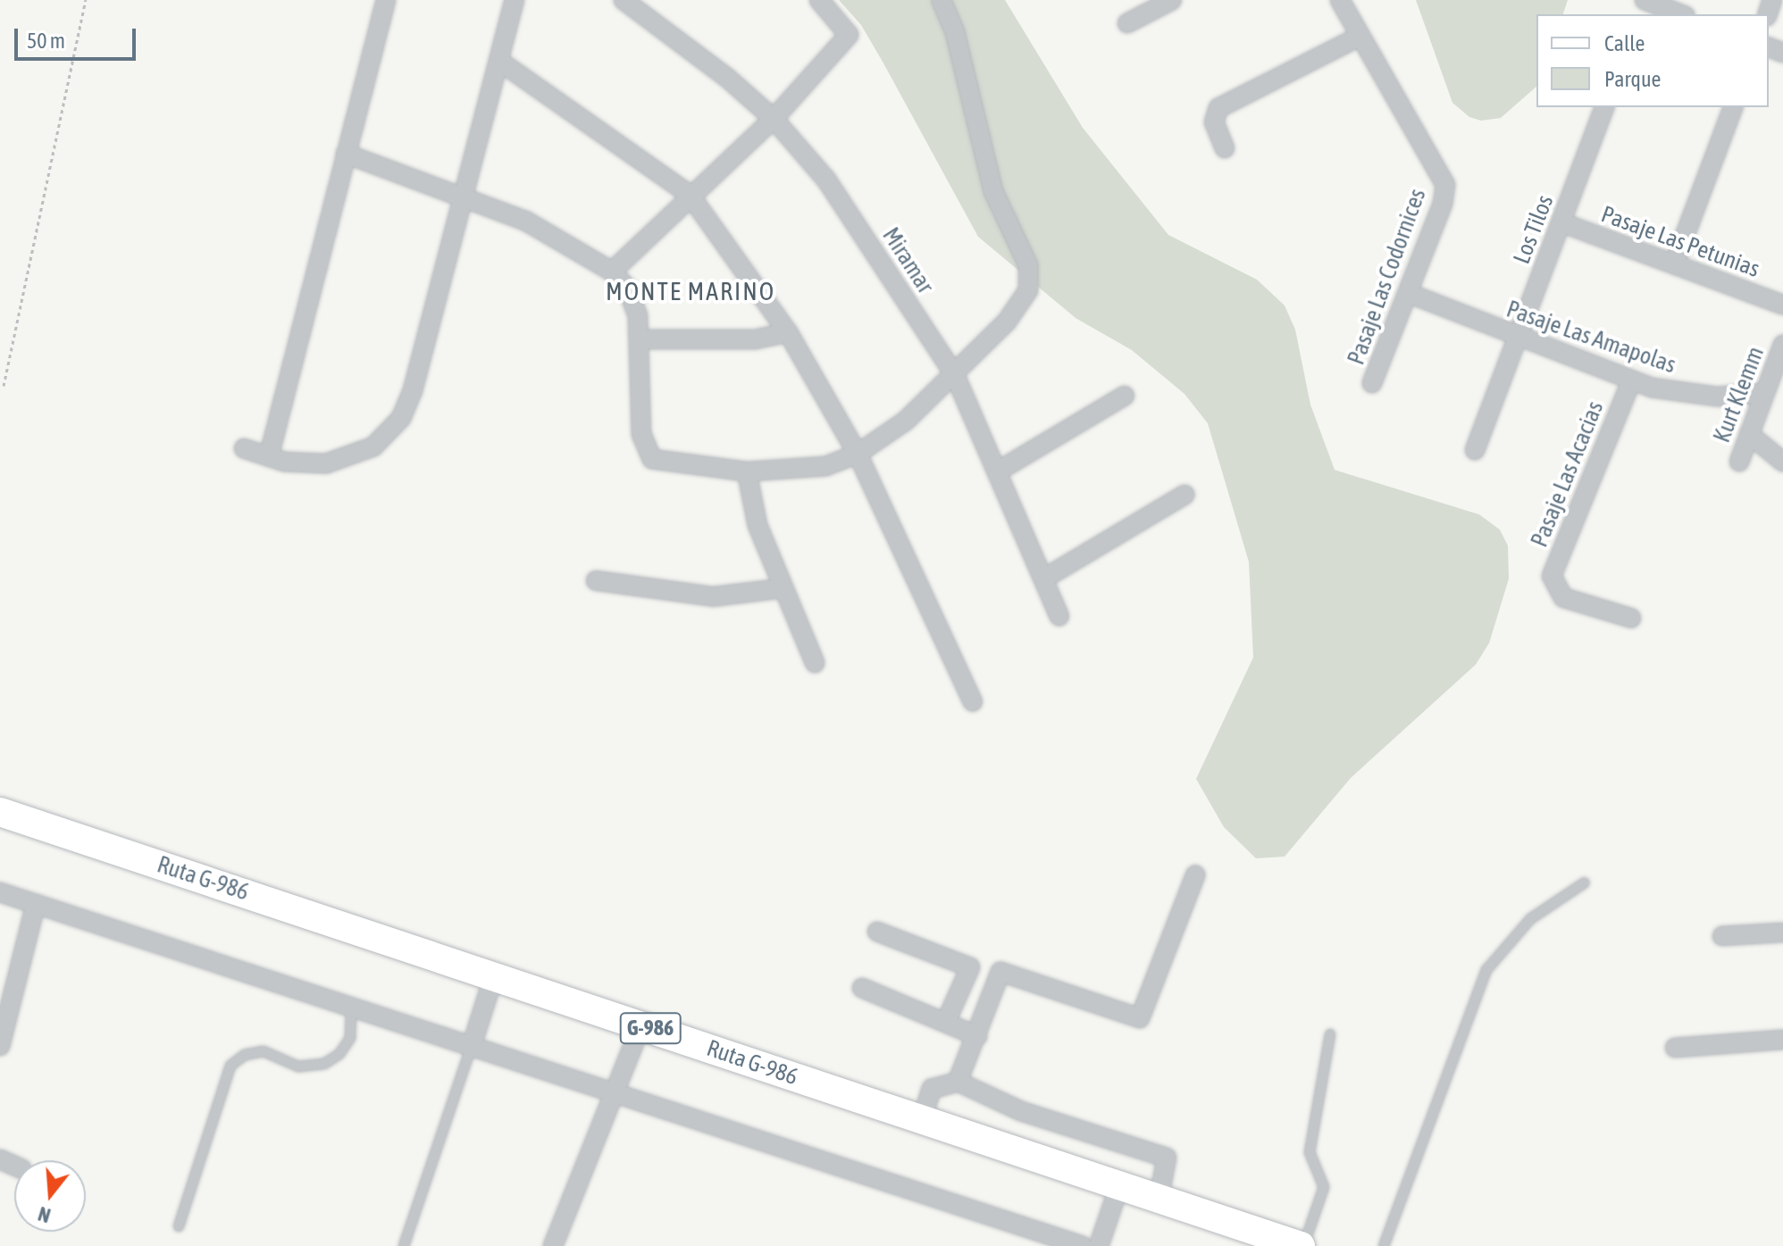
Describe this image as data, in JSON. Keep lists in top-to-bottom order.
{
  "streets": {
    "main road": ["Ruta G-986", "G-986"],
    "street": [
      "Los Tilos",
      "Pasaje Las Petunias",
      "Miramar",
      "Pasaje Las Codornices",
      "Pasaje Las Amapolas",
      "Kurt Klemm",
      "Pasaje Las Acacias"
    ]
  },
  "crossings": [
    ["Los Tilos", "Pasaje Las Petunias"],
    ["Los Tilos", "Pasaje Las Amapolas"],
    ["Pasaje Las Codornices", "Pasaje Las Amapolas"],
    ["Pasaje Las Amapolas", "Kurt Klemm"],
    ["Pasaje Las Amapolas", "Pasaje Las Acacias"]
  ],
  "districts": ["MONTE MARINO"],
  "legend": ["Calle", "Parque"],
  "scale_bar": "50 m",
  "north": "bottom"
}
